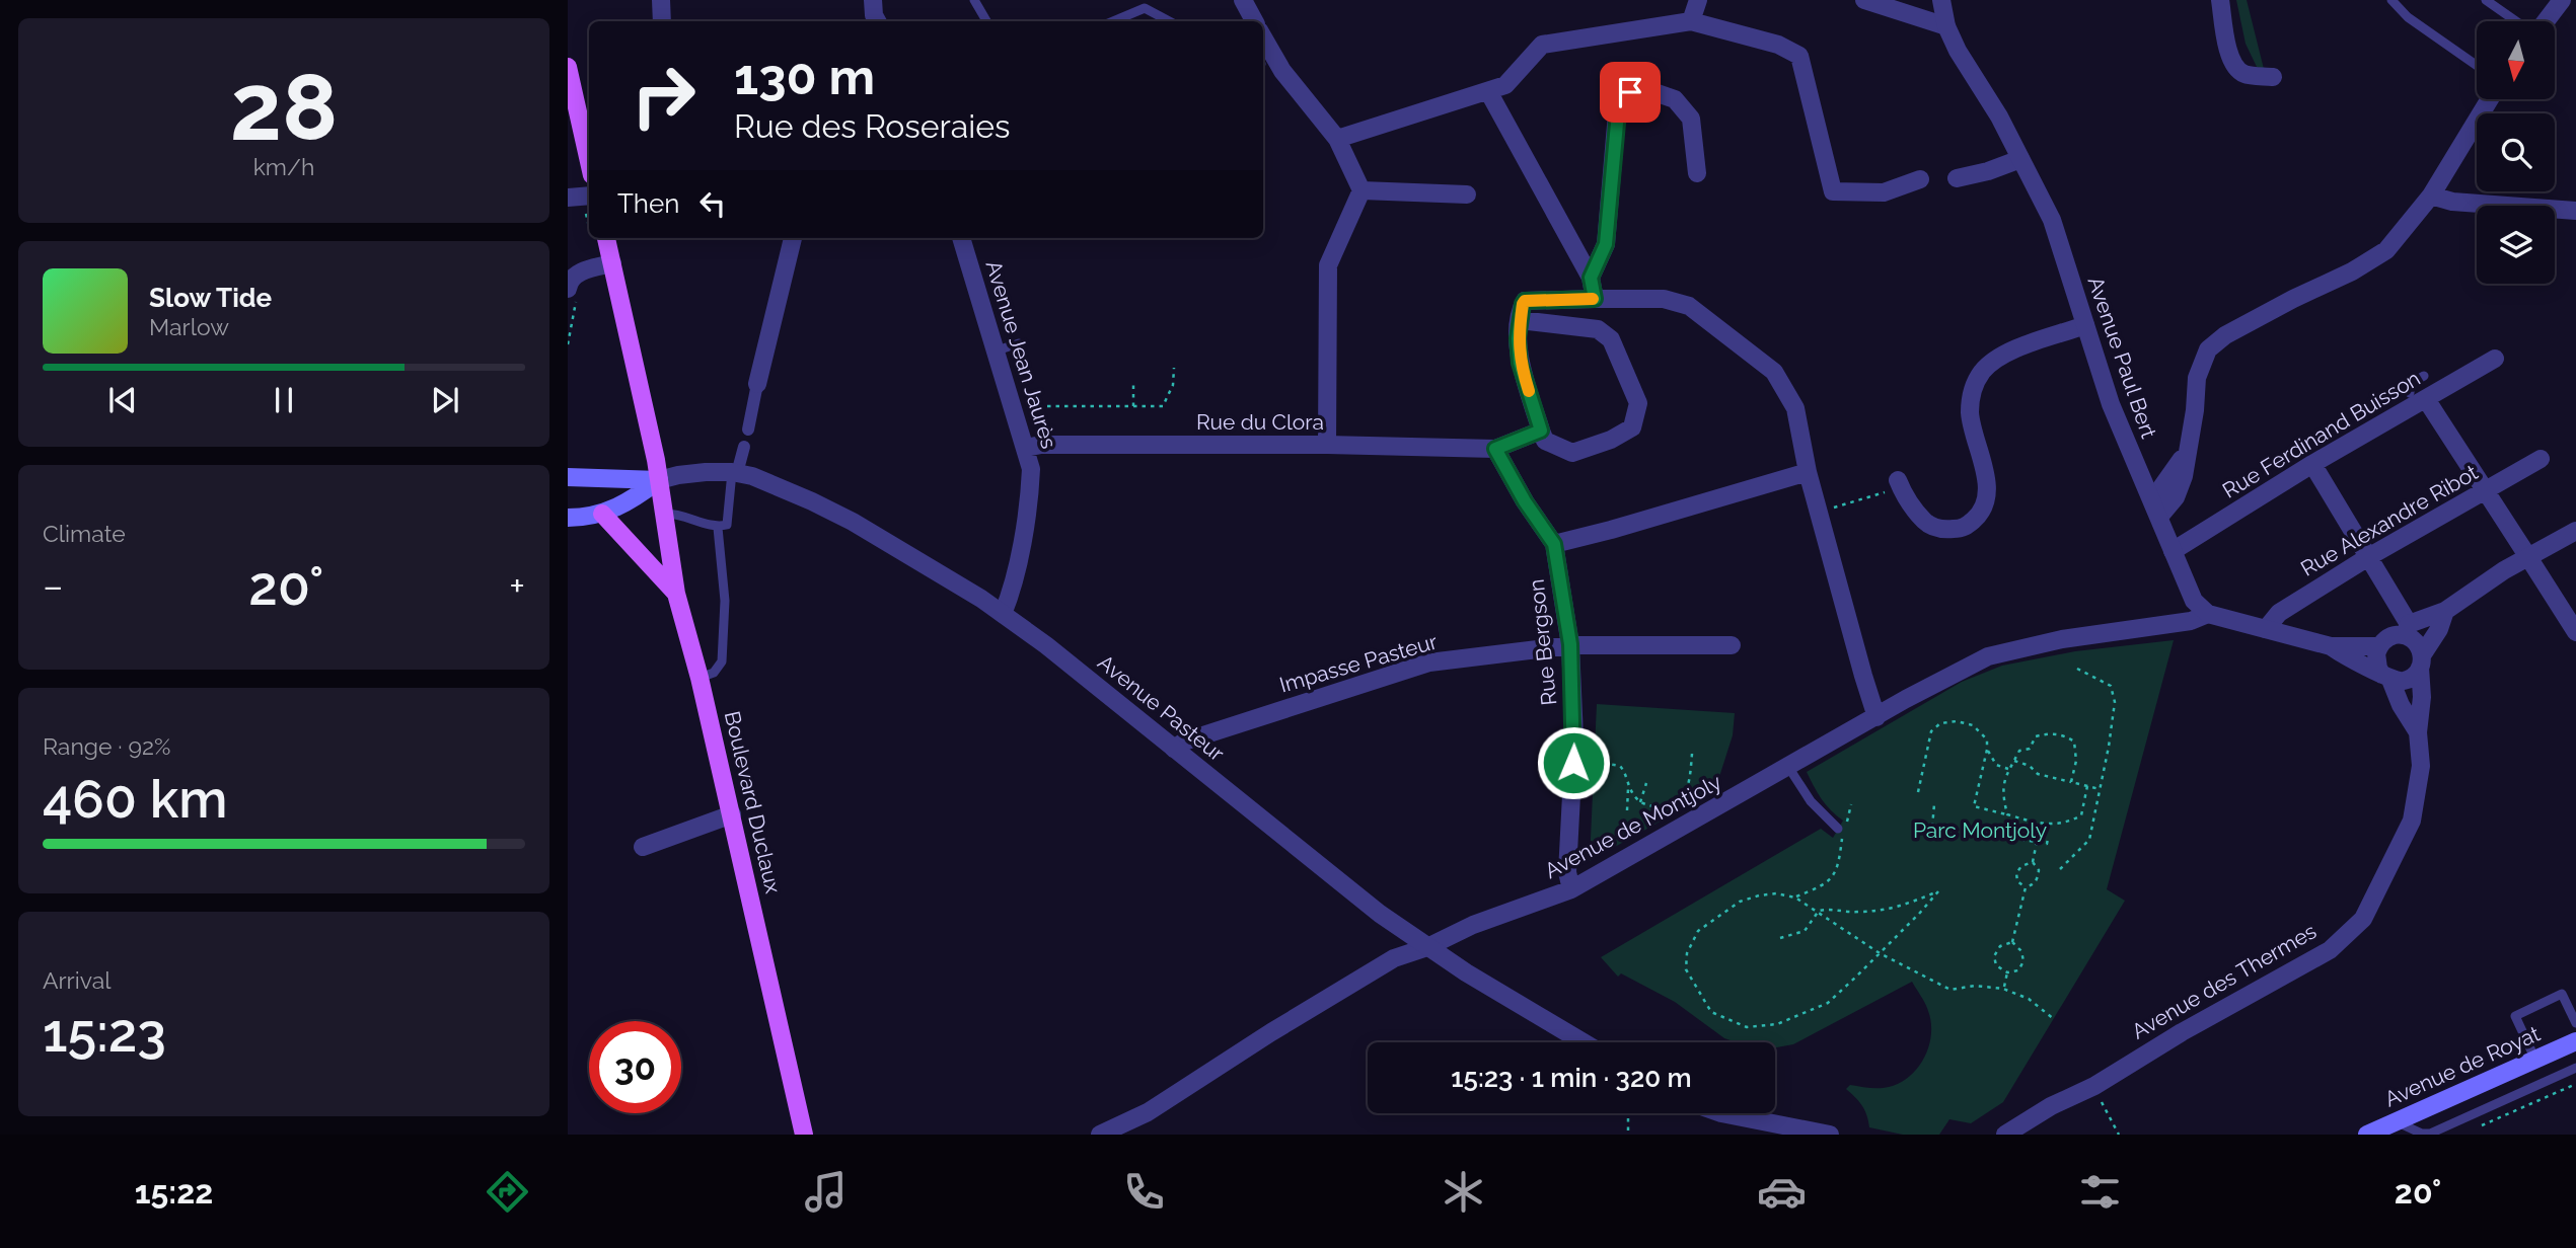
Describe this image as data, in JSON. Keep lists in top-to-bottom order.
{
  "streets": {
    "main road": ["Boulevard Duclaux", "Avenue de Royat"],
    "street": [
      "Avenue Jean Jaurès",
      "Avenue Paul Bert",
      "Rue du Clora",
      "Rue Ferdinand Buisson",
      "Rue Alexandre Ribot",
      "Rue Bergson",
      "Impasse Pasteur",
      "Avenue Pasteur",
      "Avenue de Montjoly",
      "Avenue des Thermes"
    ]
  },
  "crossings": [
    ["Avenue Jean Jaurès", "Rue du Clora"],
    ["Avenue Jean Jaurès", "Avenue Pasteur"],
    ["Avenue Paul Bert", "Rue Ferdinand Buisson"],
    ["Avenue Paul Bert", "Avenue de Montjoly"],
    ["Rue du Clora", "Rue Bergson"],
    ["Rue Bergson", "Impasse Pasteur"],
    ["Rue Bergson", "Avenue de Montjoly"],
    ["Impasse Pasteur", "Avenue Pasteur"],
    ["Avenue Pasteur", "Boulevard Duclaux"],
    ["Avenue Pasteur", "Avenue de Montjoly"]
  ],
  "parks": ["Parc Montjoly"],
  "north": "bottom",
  "page": {
    "tile": [
      ["28", "km/h"],
      "Climate",
      ["Range · 92%", "460 km"],
      ["Arrival", "15:23"]
    ],
    "turn": ["130 m", "Rue des Roseraies"],
    "then": "Then",
    "song": ["Slow Tide", "Marlow"],
    "heat": ["−", "20°", "+"],
    "limit": "30",
    "trip": "15:23 · 1 min · 320 m",
    "tabs": ["15:22", "20°"]
  }
}
